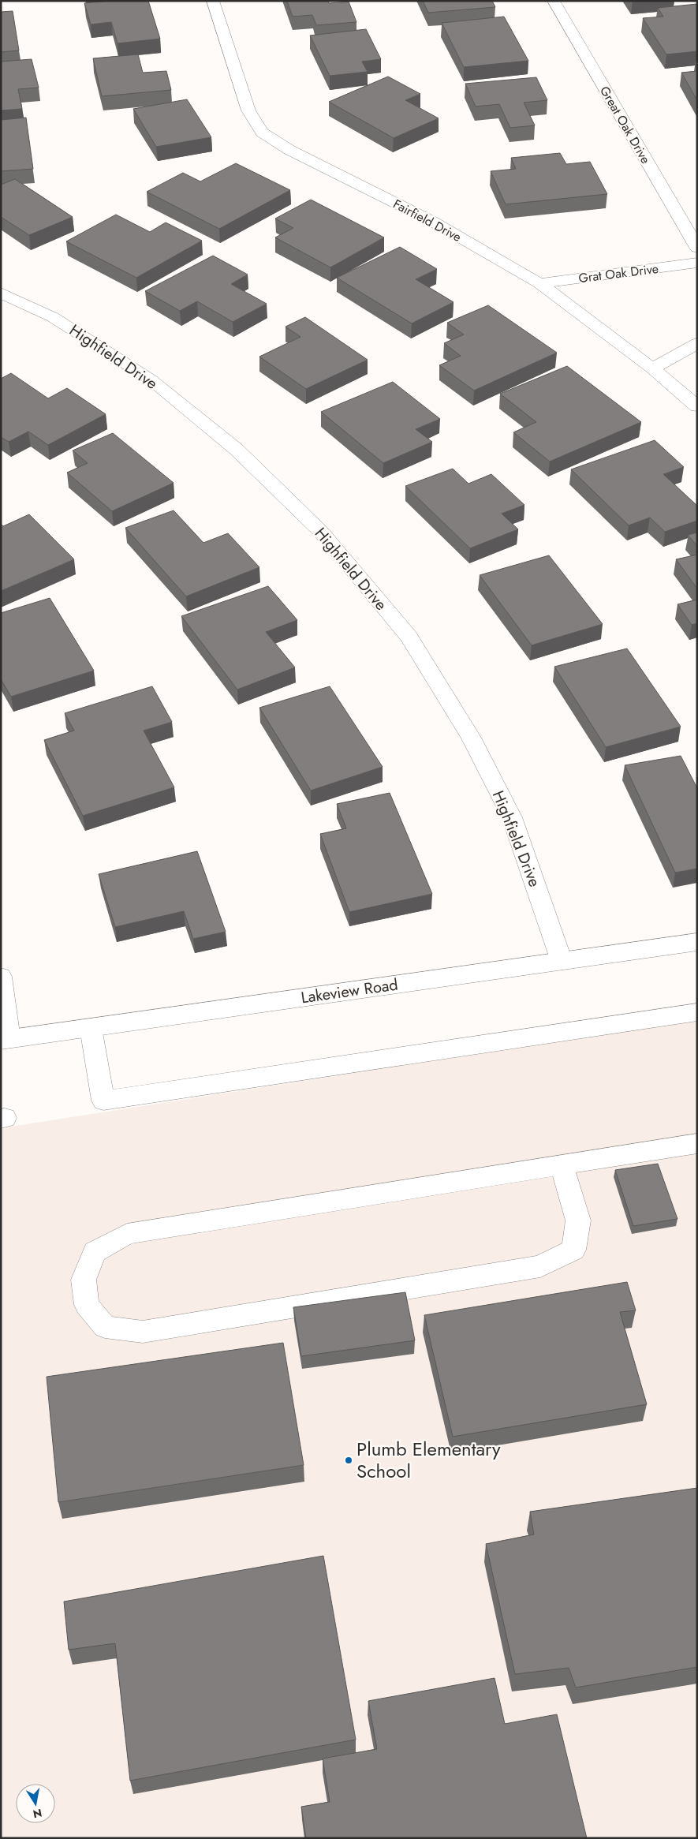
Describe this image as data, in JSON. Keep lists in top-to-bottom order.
{
  "streets": {
    "street": [
      "Great Oak Drive",
      "Fairfield Drive",
      "Grat Oak Drive",
      "Highfield Drive",
      "Lakeview Road"
    ]
  },
  "crossings": [
    ["Fairfield Drive", "Grat Oak Drive"],
    ["Highfield Drive", "Lakeview Road"]
  ],
  "places": ["Plumb Elementary School"],
  "north": "bottom"
}
